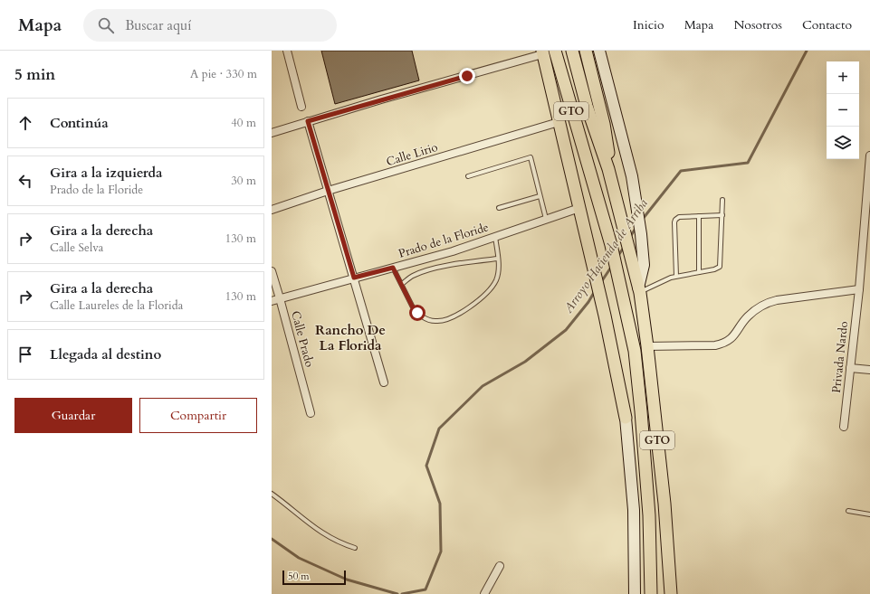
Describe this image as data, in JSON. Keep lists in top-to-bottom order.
{
  "streets": {
    "main road": ["GTO"],
    "street": [
      "Calle Lirio",
      "Prado de la Floride",
      "Calle Prado",
      "Privada Nardo"
    ]
  },
  "crossings": [
    ["Prado de la Floride", "Calle Prado"]
  ],
  "districts": ["Rancho De La Florida"],
  "water": ["Arroyo Hacienda de Arriba"],
  "scale_bar": "50 m",
  "page": {
    "header": "Mapa",
    "search": "Buscar aquí",
    "nav": [
      "Inicio",
      "Mapa",
      "Nosotros",
      "Contacto"
    ],
    "heading": ["5 min", "A pie · 330 m"],
    "map_buttons": ["+", "−"],
    "list": [
      ["Continúa", "40 m"],
      ["Gira a la izquierda", "Prado de la Floride", "30 m"],
      ["Gira a la derecha", "Calle Selva", "130 m"],
      ["Gira a la derecha", "Calle Laureles de la Florida", "130 m"],
      "Llegada al destino"
    ],
    "buttons": ["Guardar", "Compartir"],
    "scale": "50 m"
  }
}
